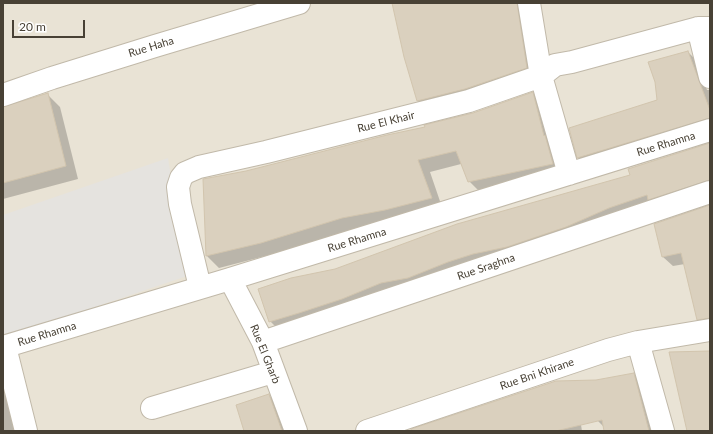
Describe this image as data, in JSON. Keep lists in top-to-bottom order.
{
  "streets": {
    "street": [
      "Rue Haha",
      "Rue El Khair",
      "Rue Rhamna",
      "Rue Sraghna",
      "Rue El Gharb",
      "Rue Bni Khirane"
    ]
  },
  "crossings": [
    ["Rue El Khair", "Rue Rhamna"],
    ["Rue Rhamna", "Rue El Gharb"],
    ["Rue Sraghna", "Rue El Gharb"]
  ],
  "scale_bar": "20 m"
}
